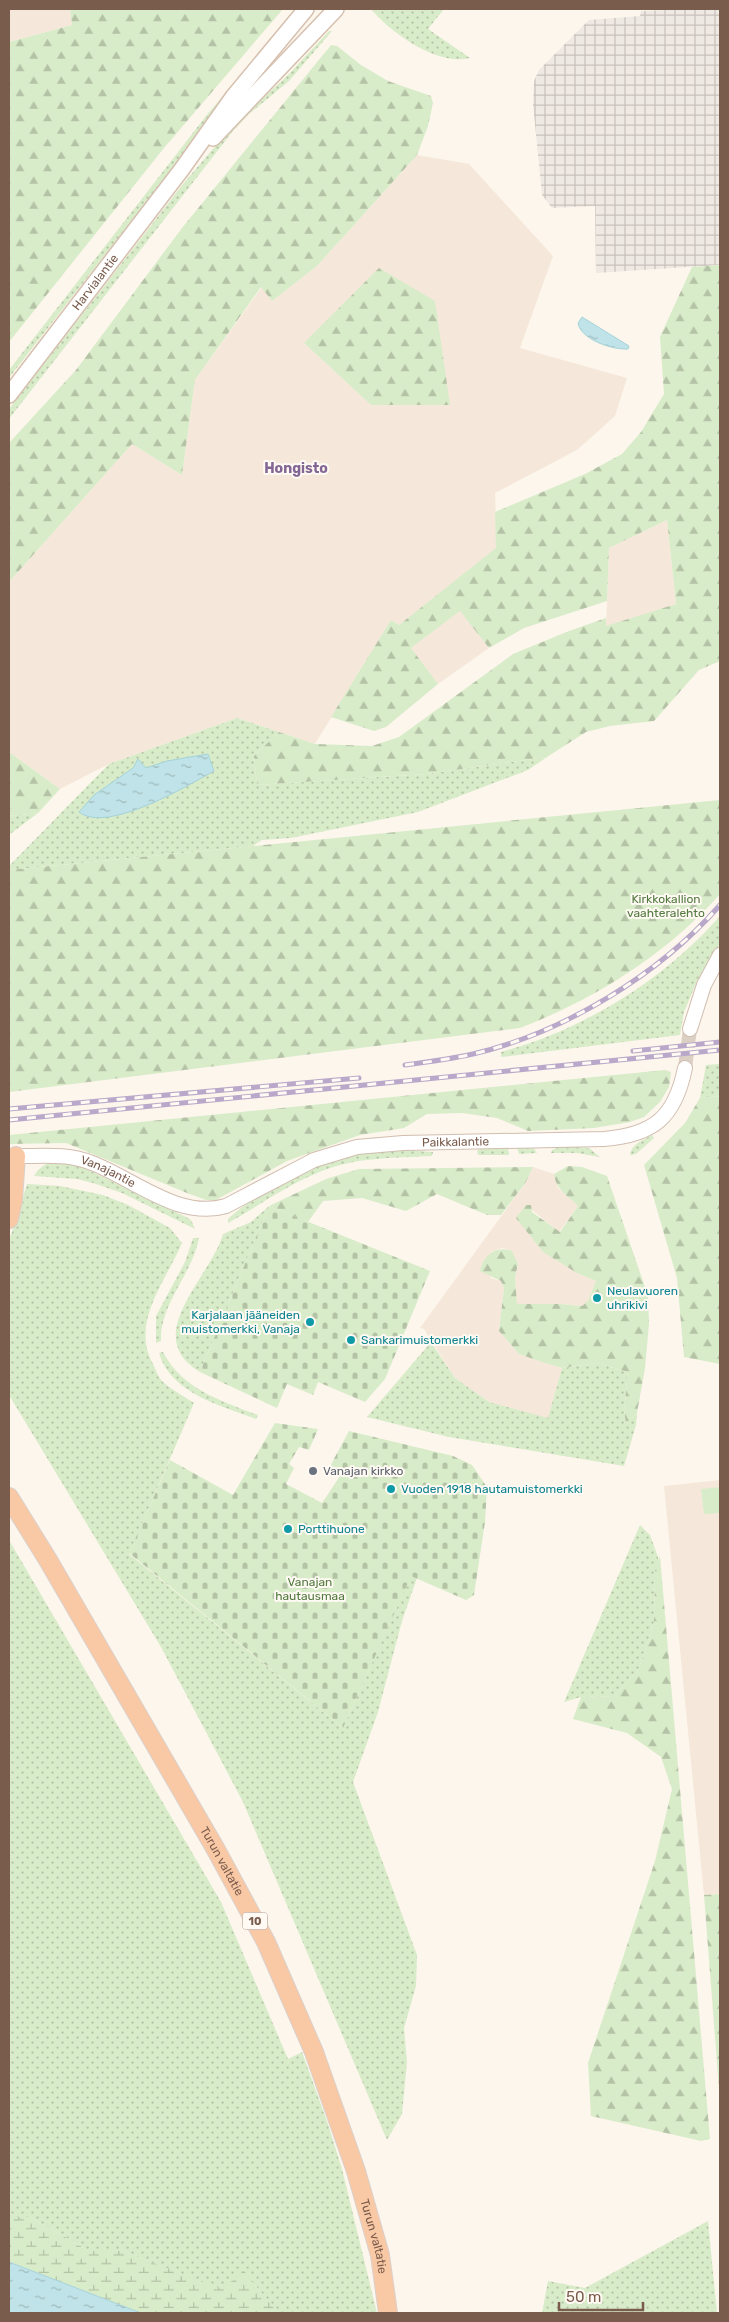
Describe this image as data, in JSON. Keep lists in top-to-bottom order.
{
  "streets": {
    "highway": ["Turun valtatie", "10"],
    "main road": ["Harvialantie"],
    "street": ["Paikkalantie", "Vanajantie"]
  },
  "crossings": [
    ["Paikkalantie", "Vanajantie"]
  ],
  "districts": ["Hongisto"],
  "parks": ["Kirkkokallion vaahteralehto", "Vanajan hautausmaa"],
  "places": [
    "Neulavuoren uhrikivi",
    "Karjalaan jääneiden muistomerkki, Vanaja",
    "Sankarimuistomerkki",
    "Vanajan kirkko",
    "Vuoden 1918 hautamuistomerkki",
    "Porttihuone"
  ],
  "scale_bar": "50 m"
}
